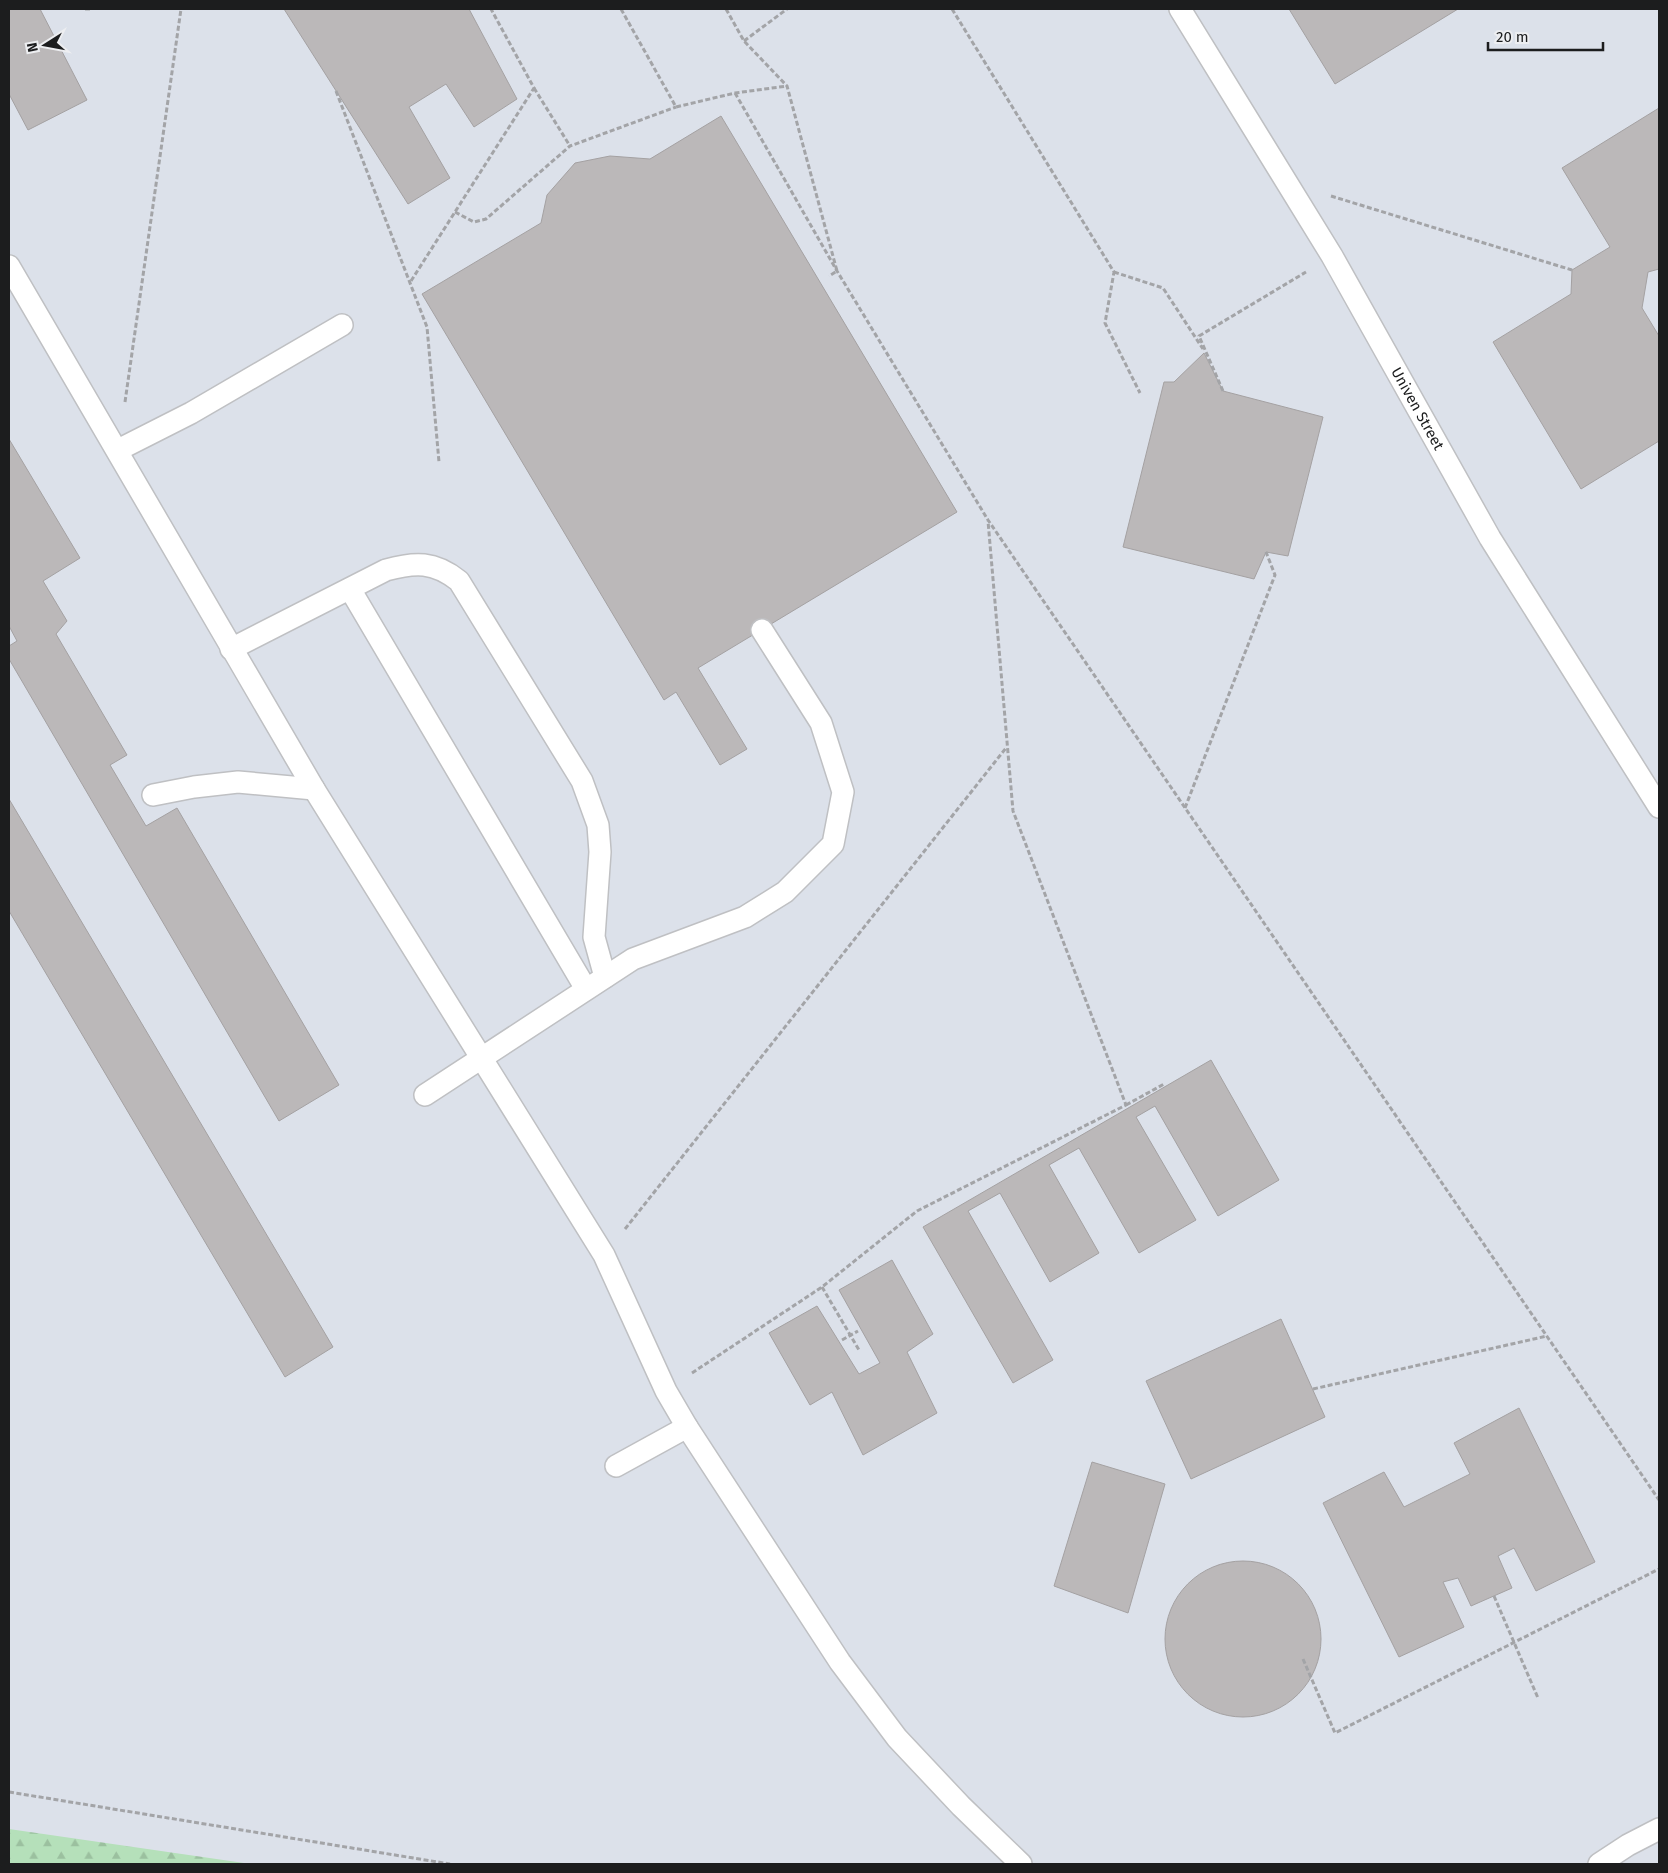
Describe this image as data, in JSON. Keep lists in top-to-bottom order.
{
  "streets": {
    "lane": ["Univen Street"]
  },
  "scale_bar": "20 m",
  "north": "left"
}
